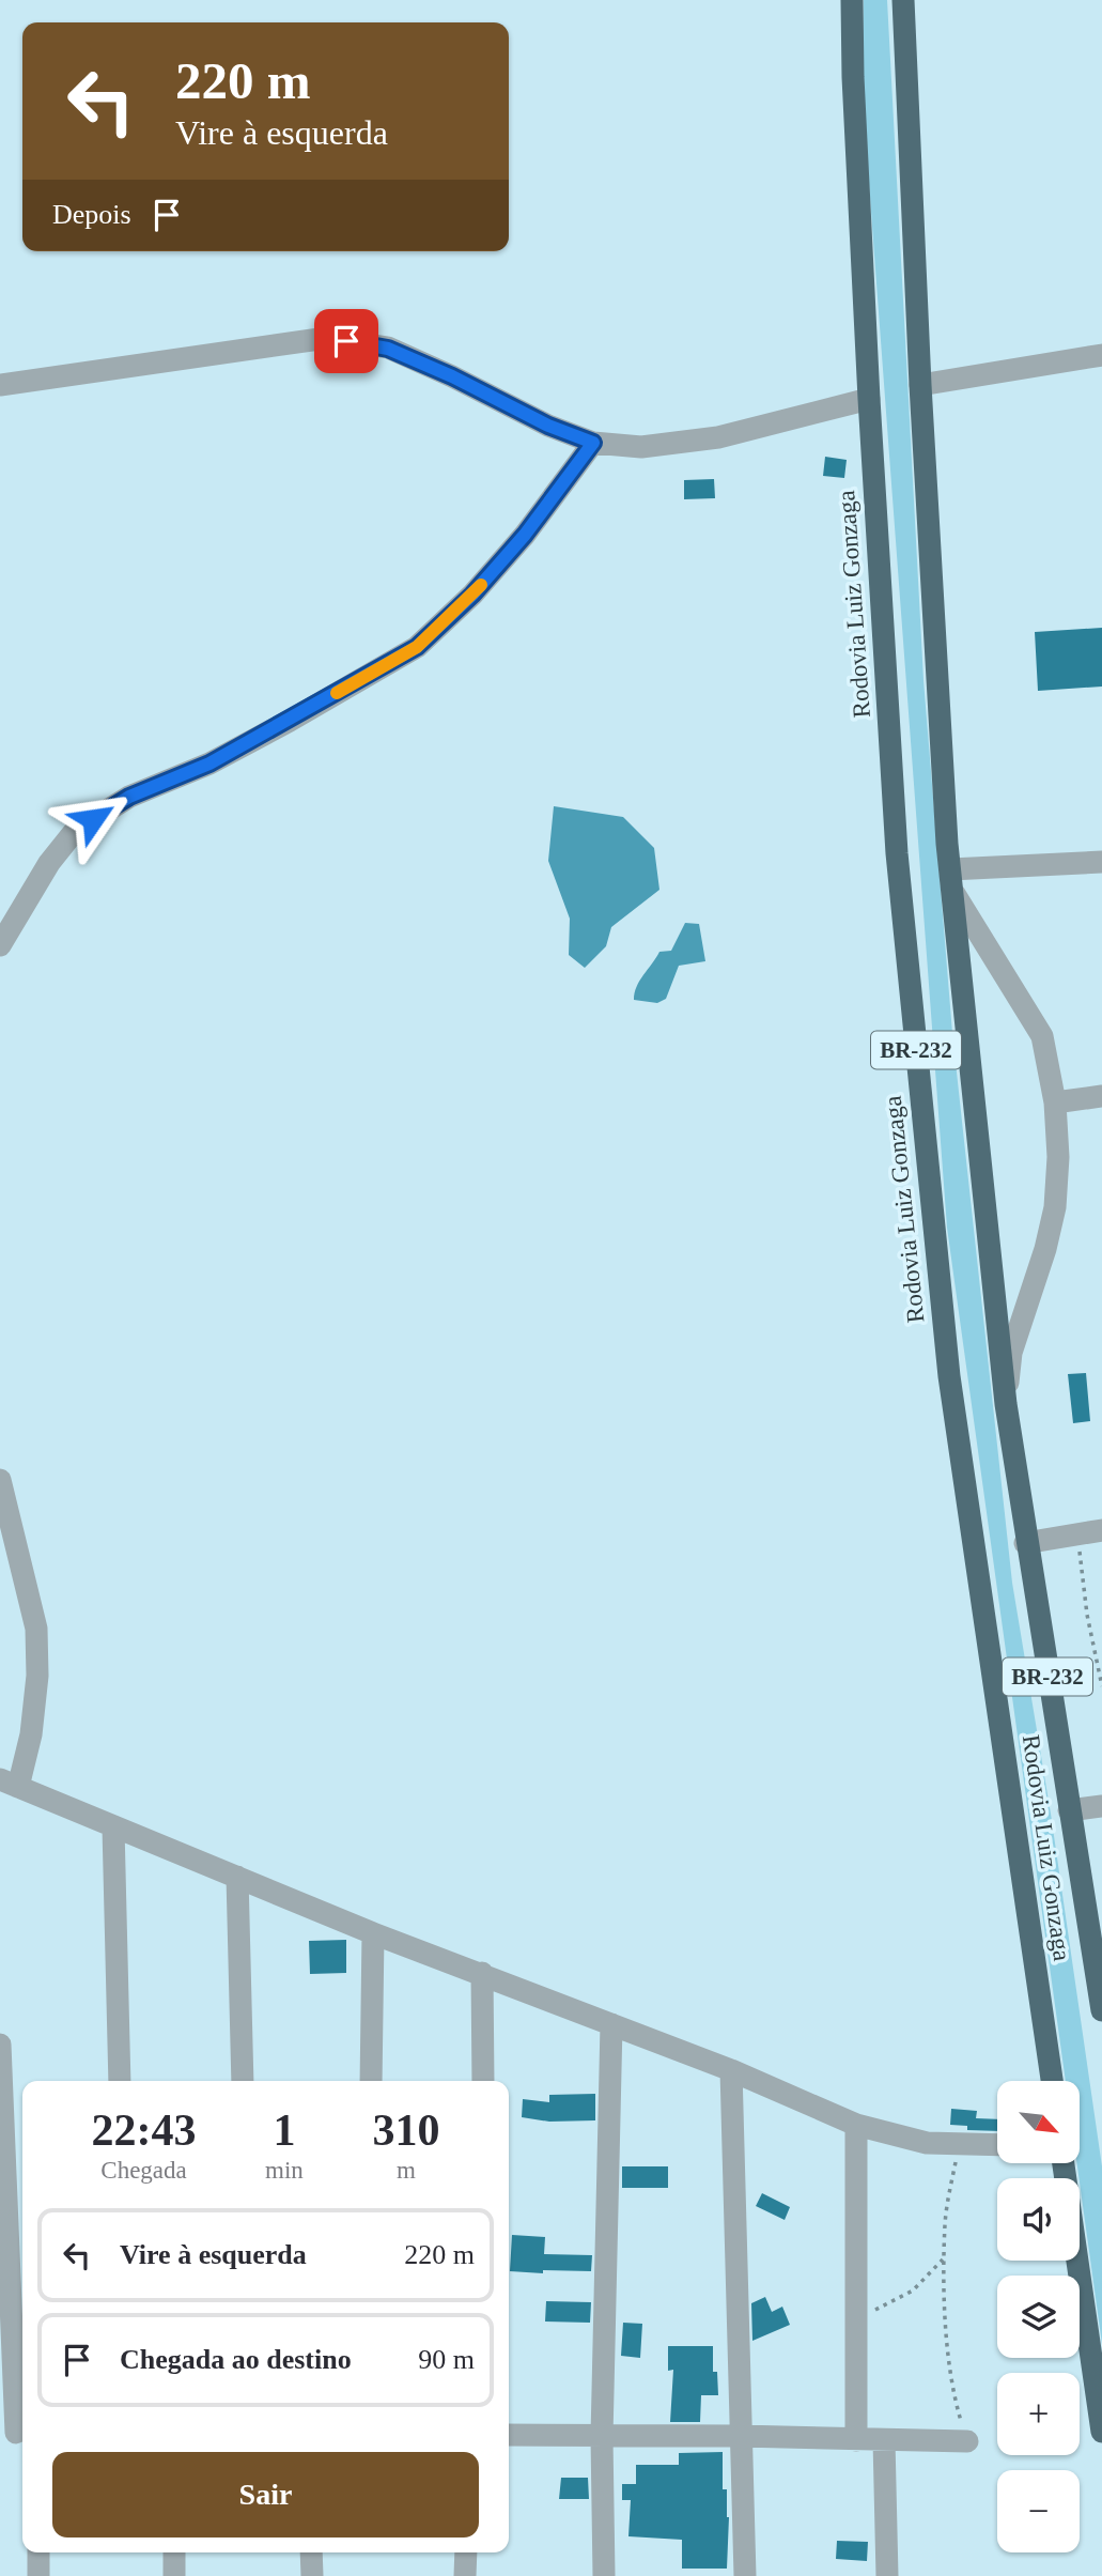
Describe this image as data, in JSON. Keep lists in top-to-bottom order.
{
  "streets": {
    "highway": ["Rodovia Luiz Gonzaga", "BR-232"]
  },
  "north": "bottom right",
  "page": {
    "turn": ["220 m", "Vire à esquerda"],
    "then": "Depois",
    "map_buttons": ["+", "−"],
    "eta": [
      "22:43",
      "Chegada",
      "1",
      "min",
      "310",
      "m"
    ],
    "list": [
      {
        "name": "Vire à esquerda",
        "value": "220 m"
      },
      {
        "name": "Chegada ao destino",
        "value": "90 m"
      }
    ],
    "buttons": "Sair"
  }
}
